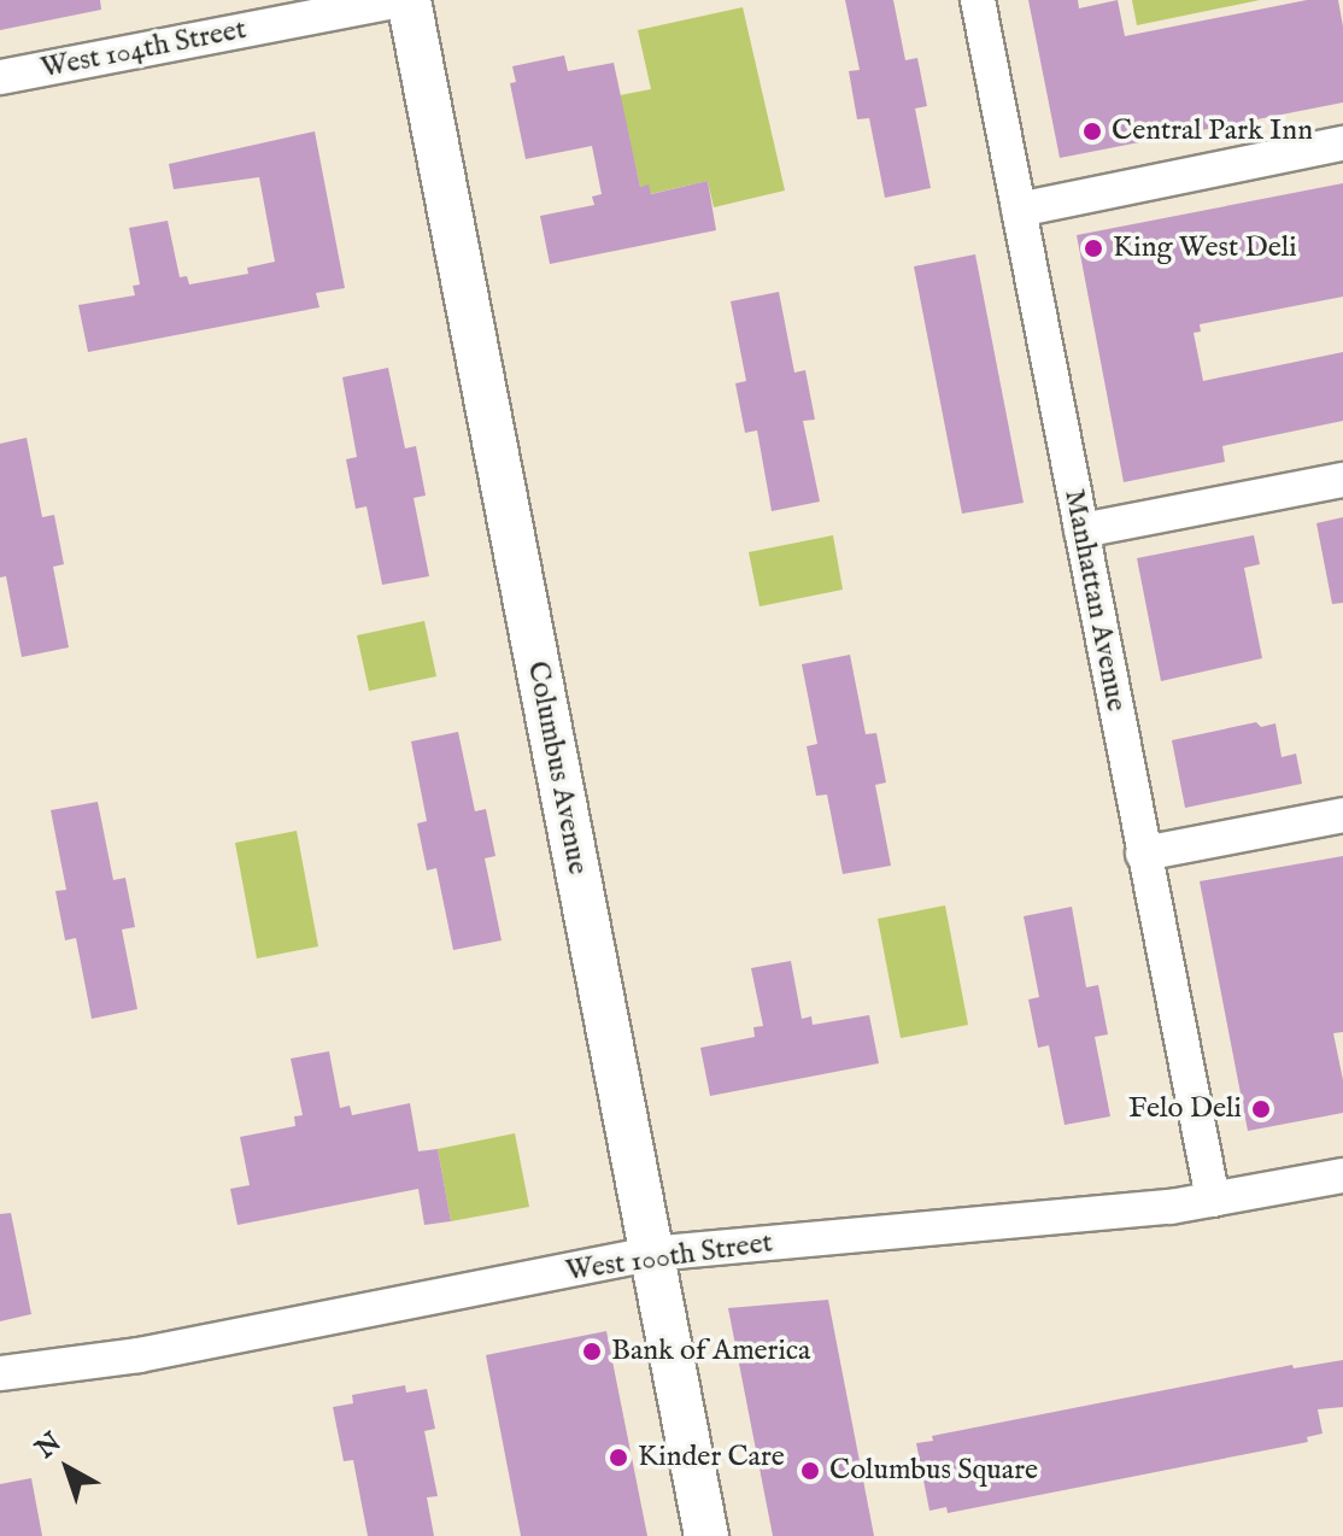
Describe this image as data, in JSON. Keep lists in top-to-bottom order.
{
  "streets": {
    "main road": ["Columbus Avenue"],
    "street": ["West 104th Street", "Manhattan Avenue", "West 100th Street"]
  },
  "crossings": [
    ["West 104th Street", "Columbus Avenue"],
    ["Manhattan Avenue", "West 100th Street"],
    ["Columbus Avenue", "West 100th Street"]
  ],
  "places": [
    "Central Park Inn",
    "King West Deli",
    "Felo Deli",
    "Bank of America",
    "Kinder Care",
    "Columbus Square"
  ],
  "north": "top left"
}
